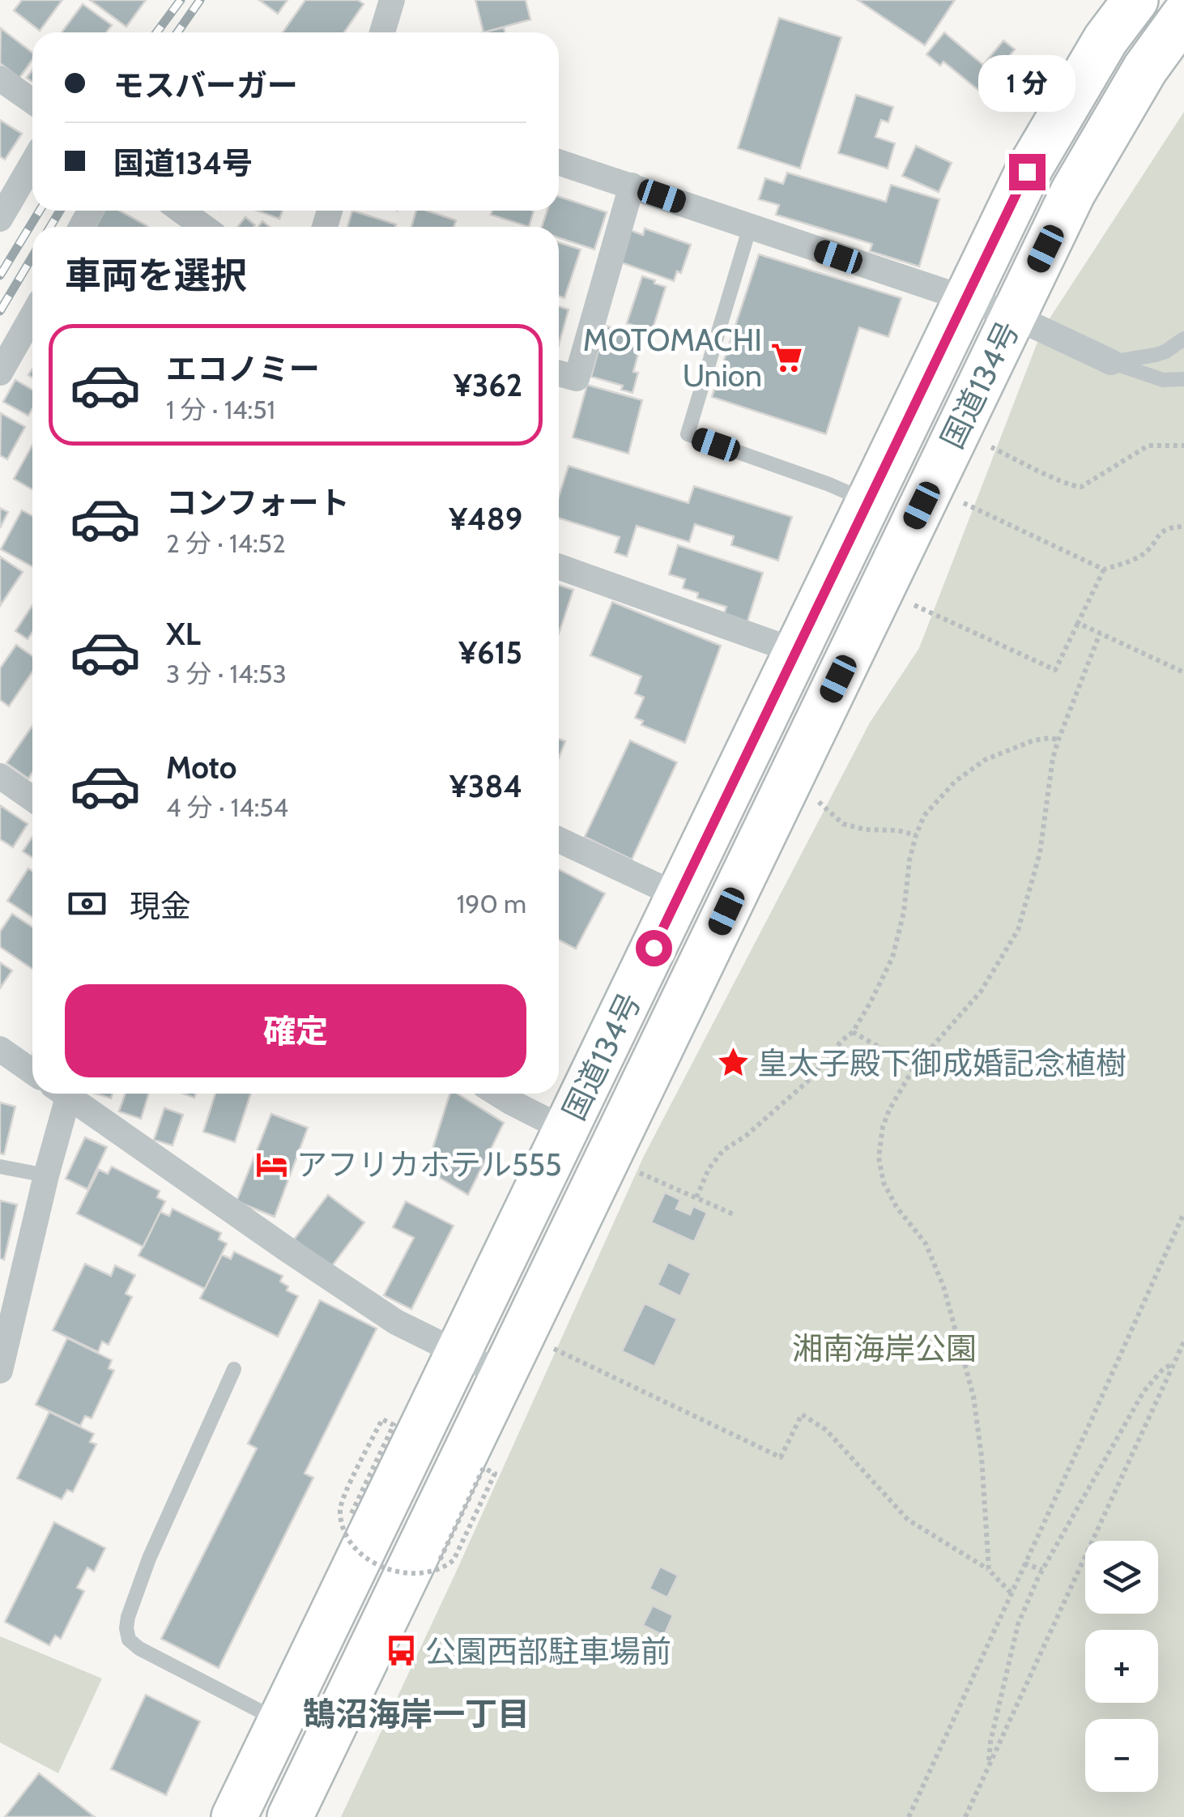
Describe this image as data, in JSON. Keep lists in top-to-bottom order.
{
  "streets": {
    "highway": ["国道134号"]
  },
  "districts": ["鵠沼海岸一丁目"],
  "parks": ["湘南海岸公園"],
  "places": {
    "supermarket": ["MOTOMACHI Union"],
    "place": ["皇太子殿下御成婚記念植樹"],
    "hotel": ["アフリカホテル555"],
    "bus stop": ["公園西部駐車場前"]
  },
  "page": {
    "banner": ["モスバーガー", "国道134号"],
    "bubble": "1 分",
    "heading": "車両を選択",
    "list": [
      {
        "name": "エコノミー",
        "note": "1 分 · 14:51",
        "value": "¥362"
      },
      {
        "name": "コンフォート",
        "note": "2 分 · 14:52",
        "value": "¥489"
      },
      {
        "name": "XL",
        "note": "3 分 · 14:53",
        "value": "¥615"
      },
      {
        "name": "Moto",
        "note": "4 分 · 14:54",
        "value": "¥384"
      }
    ],
    "pay": ["現金", "190 m"],
    "buttons": "確定",
    "map_buttons": ["+", "−"]
  }
}
